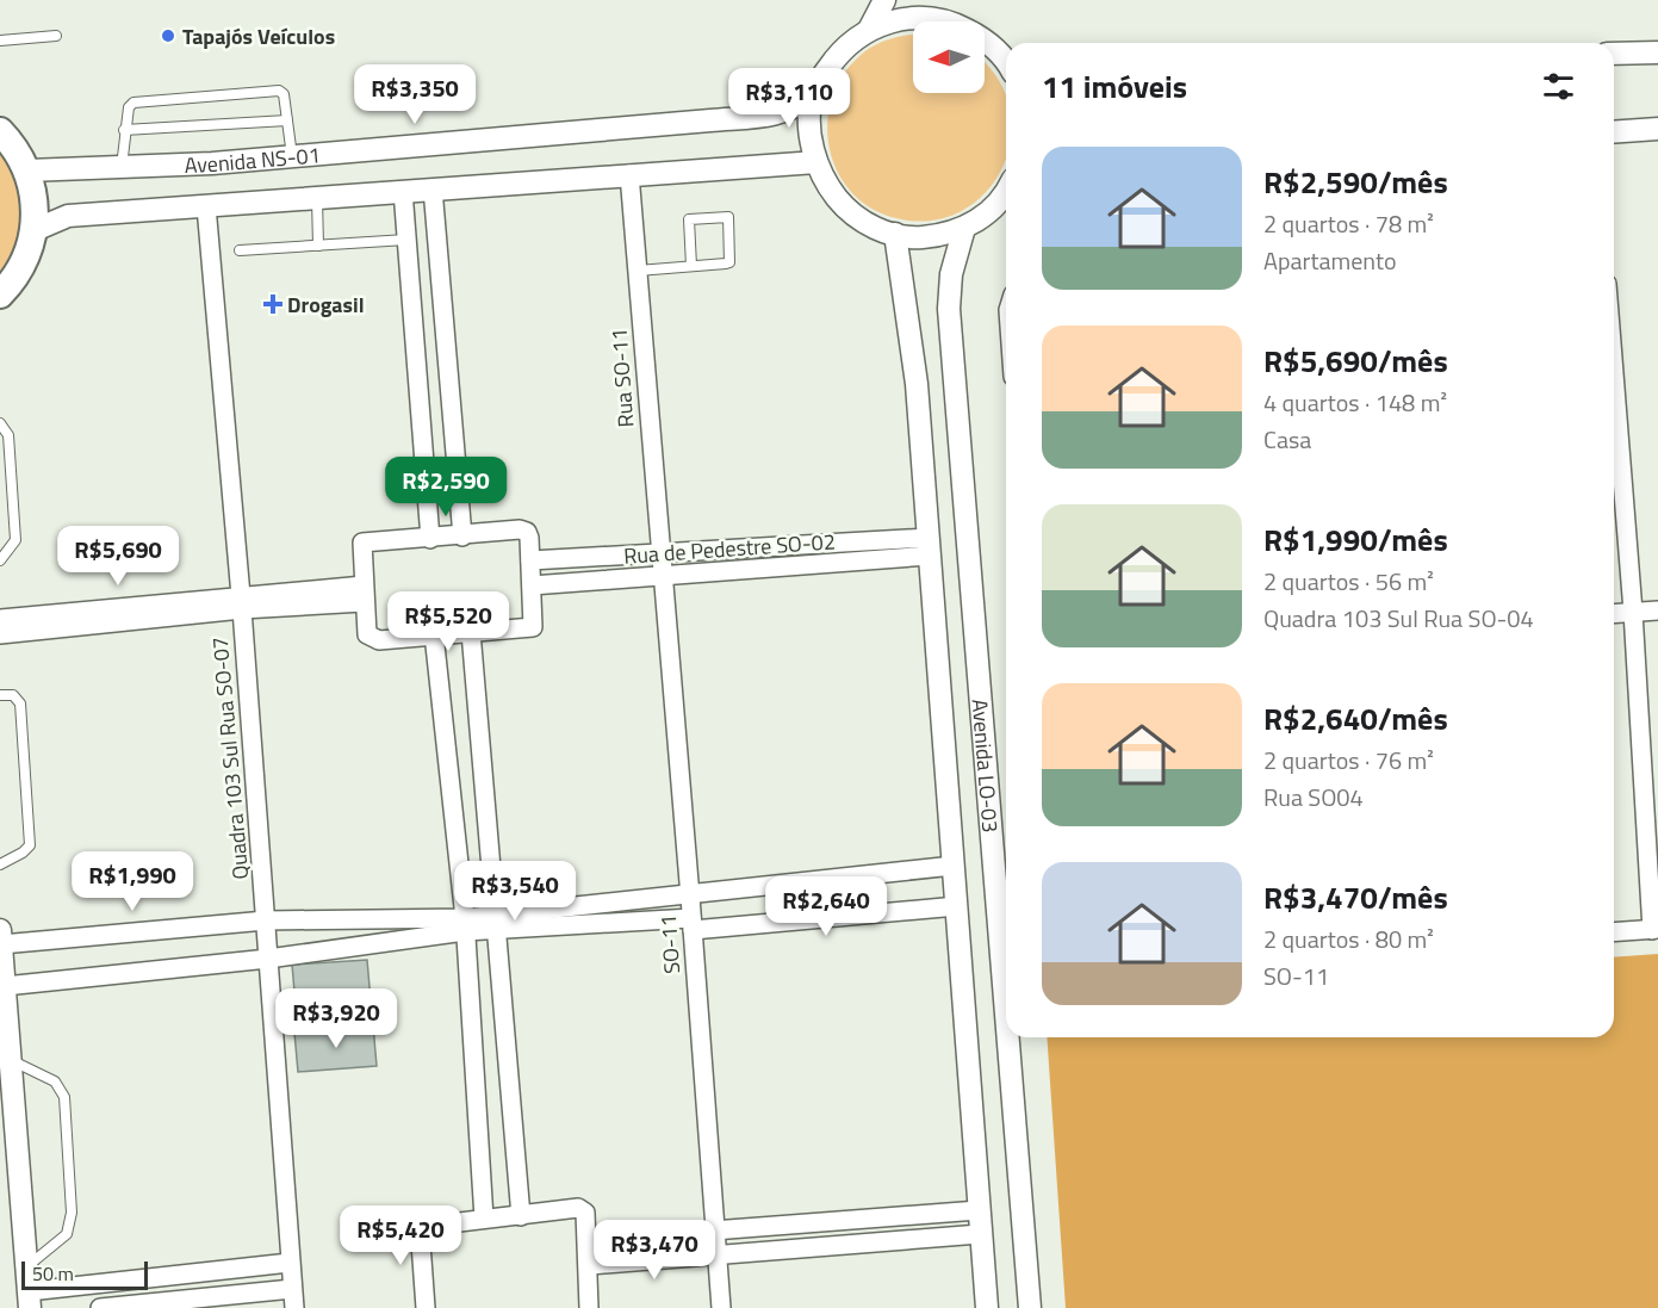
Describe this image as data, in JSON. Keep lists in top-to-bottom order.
{
  "streets": {
    "street": [
      "Avenida NS-01",
      "Rua SO-11",
      "Rua de Pedestre SO-02",
      "Quadra 103 Sul Rua SO-07",
      "Avenida LO-03",
      "SO-11"
    ]
  },
  "crossings": [
    ["Avenida NS-01", "Rua SO-11"],
    ["Avenida NS-01", "Quadra 103 Sul Rua SO-07"],
    ["Rua SO-11", "Rua de Pedestre SO-02"],
    ["Rua SO-11", "SO-11"],
    ["Rua de Pedestre SO-02", "Avenida LO-03"],
    ["Rua de Pedestre SO-02", "SO-11"]
  ],
  "places": {
    "other": ["Tapajós Veículos"],
    "health": ["Drogasil"]
  },
  "scale_bar": "50 m",
  "north": "left",
  "page": {
    "heading": "11 imóveis",
    "price": [
      "R$3,350",
      "R$3,110",
      "R$2,590",
      "R$5,690",
      "R$5,520",
      "R$1,990",
      "R$3,540",
      "R$2,640",
      "R$3,920",
      "R$5,420",
      "R$3,470"
    ],
    "list": [
      {
        "name": "R$2,590/mês",
        "note": "2 quartos · 78 m² · Apartamento"
      },
      {
        "name": "R$5,690/mês",
        "note": "4 quartos · 148 m² · Casa"
      },
      {
        "name": "R$1,990/mês",
        "note": "2 quartos · 56 m² · Quadra 103 Sul Rua SO-04"
      },
      {
        "name": "R$2,640/mês",
        "note": "2 quartos · 76 m² · Rua SO04"
      },
      {
        "name": "R$3,470/mês",
        "note": "2 quartos · 80 m² · SO-11"
      }
    ],
    "scale": "50 m"
  }
}
